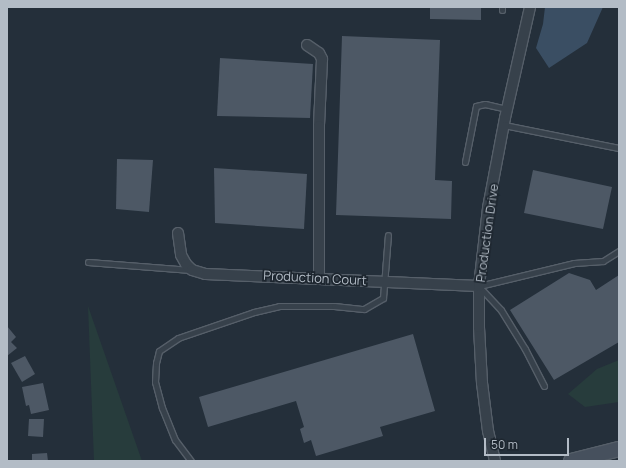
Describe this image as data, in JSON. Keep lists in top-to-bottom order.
{
  "streets": {
    "street": ["Production Drive", "Production Court"]
  },
  "crossings": [
    ["Production Drive", "Production Court"]
  ],
  "scale_bar": "50 m"
}
